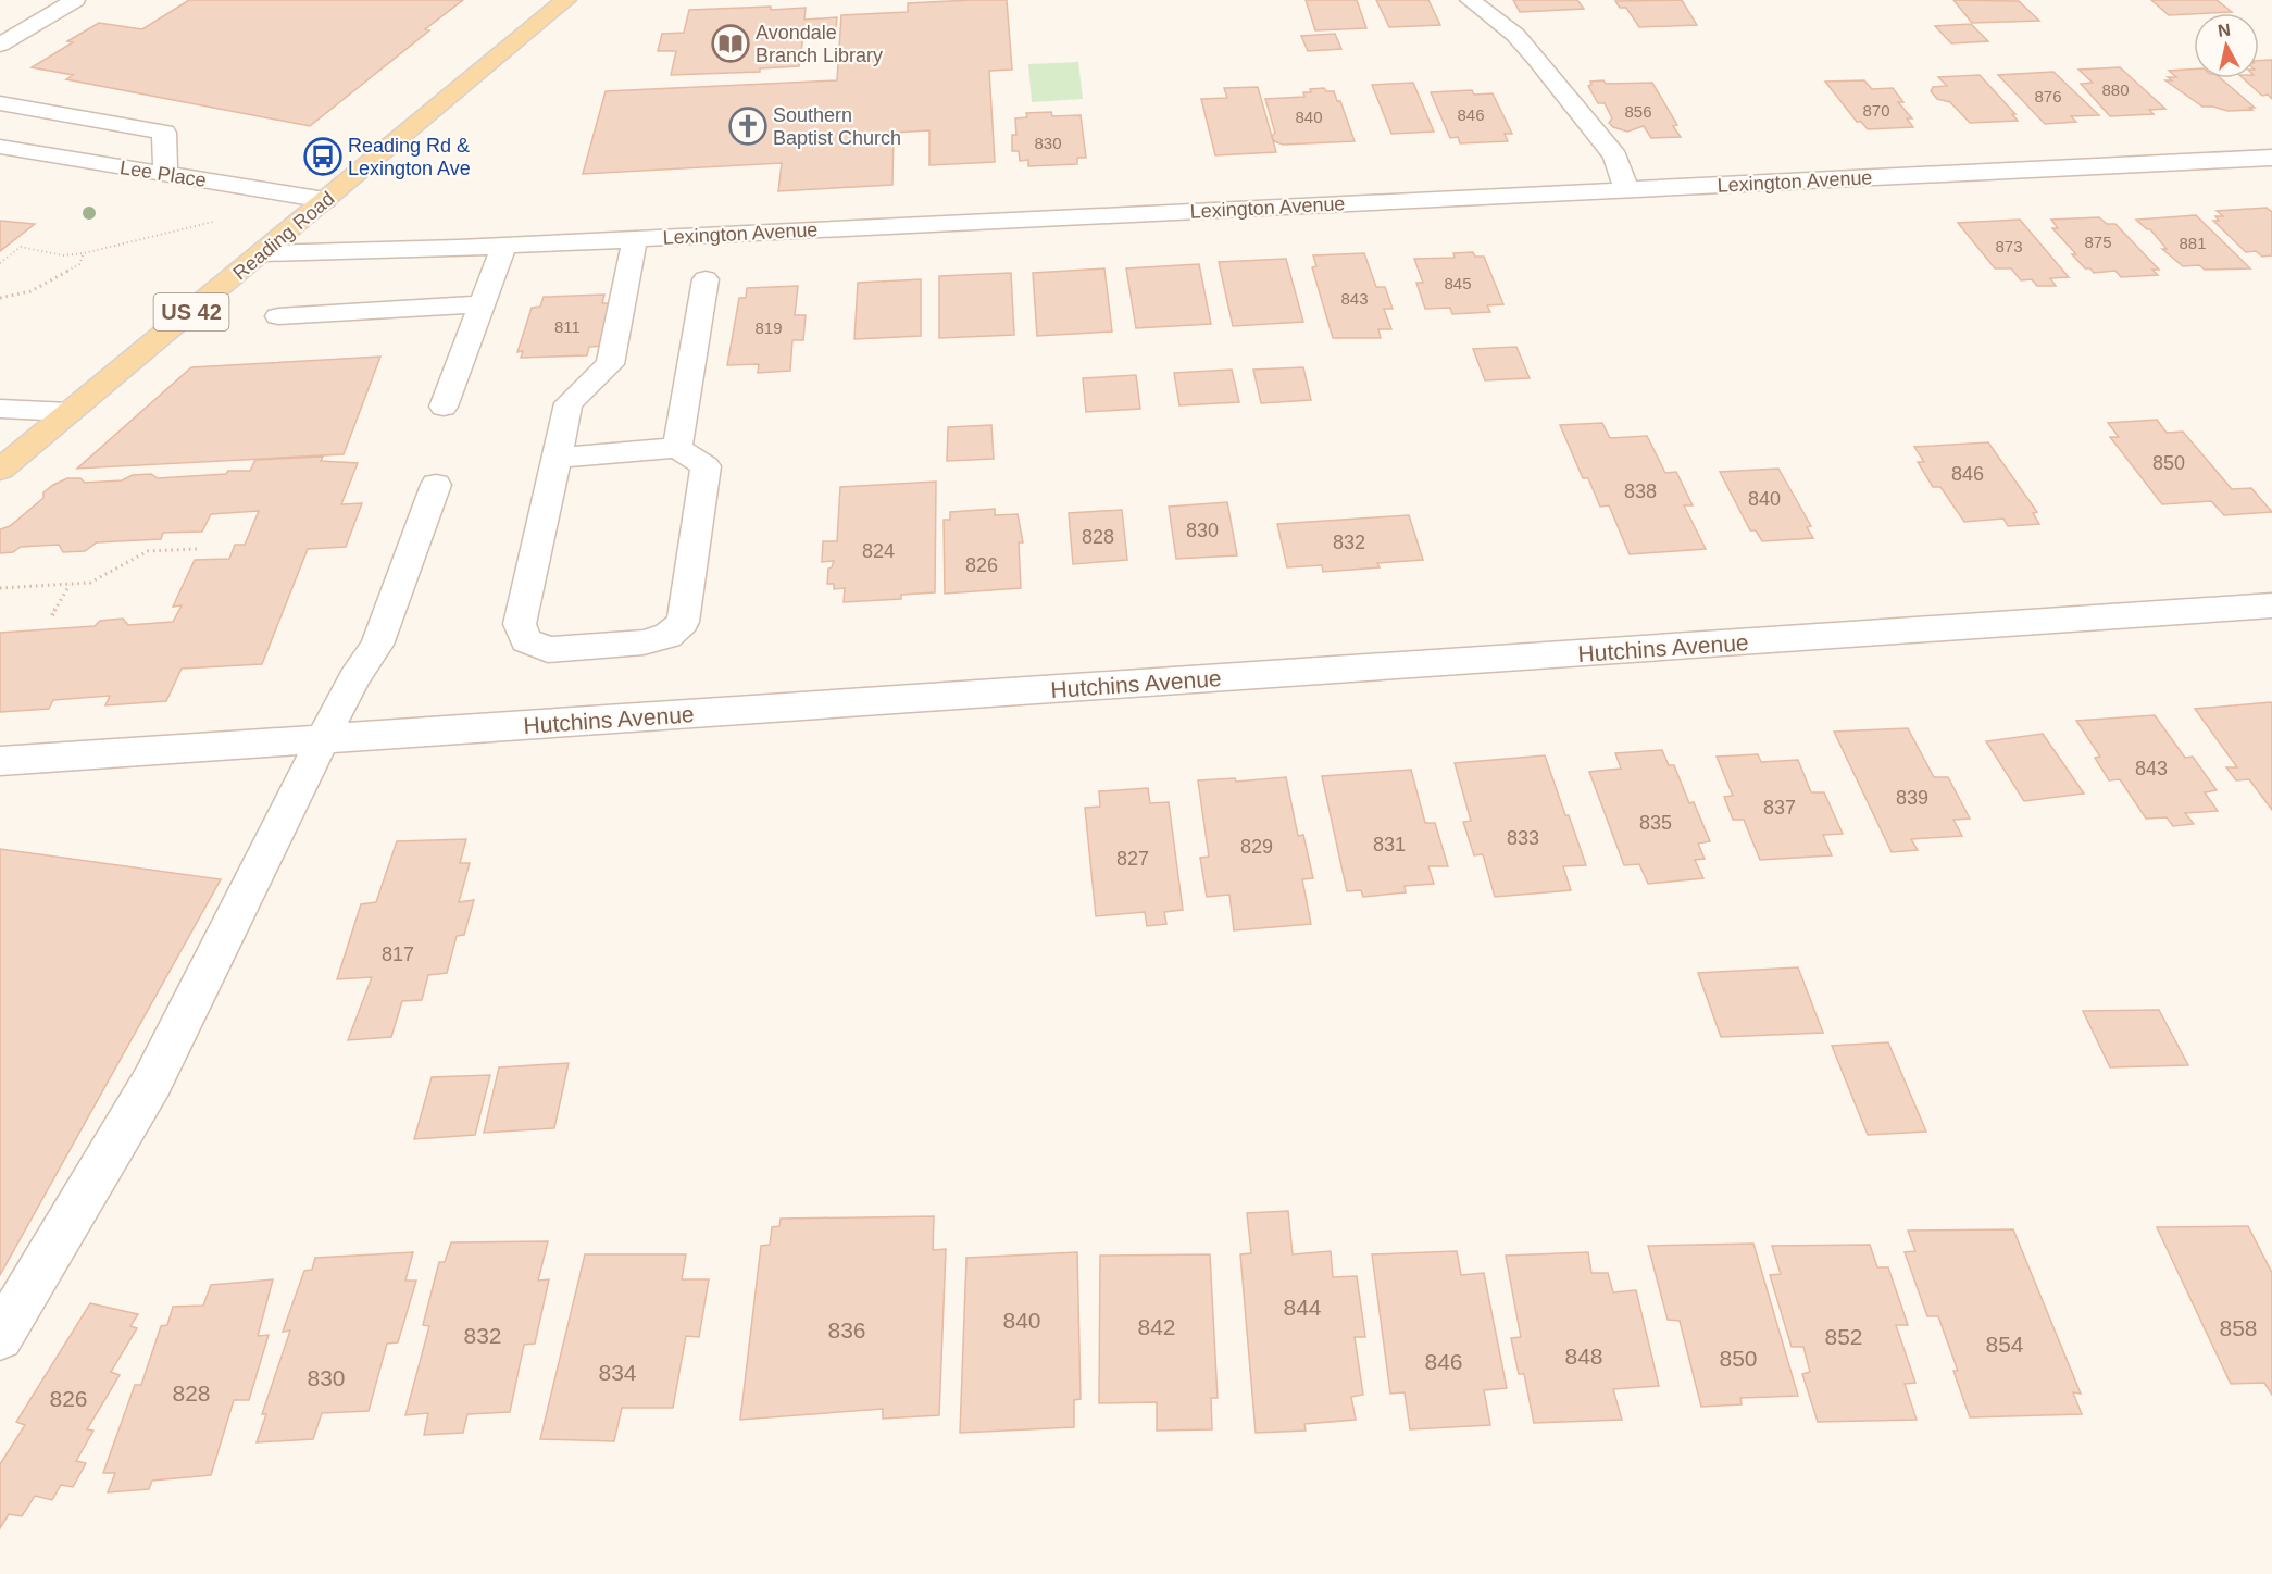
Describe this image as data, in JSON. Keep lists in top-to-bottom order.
{
  "streets": {
    "main road": ["Reading Road", "US 42"],
    "street": ["Lee Place", "Lexington Avenue", "Hutchins Avenue"]
  },
  "crossings": [
    ["Lee Place", "Reading Road"],
    ["Lexington Avenue", "Reading Road"]
  ],
  "places": {
    "library": ["Avondale Branch Library"],
    "church": ["Southern Baptist Church"],
    "bus stop": ["Reading Rd & Lexington Ave"]
  },
  "house_numbers": [
    "880",
    "876",
    "870",
    "856",
    "846",
    "840",
    "830",
    "875",
    "881",
    "873",
    "845",
    "843",
    "811",
    "819",
    "850",
    "846",
    "838",
    "840",
    "830",
    "828",
    "832",
    "824",
    "826",
    "843",
    "839",
    "837",
    "835",
    "833",
    "831",
    "829",
    "827",
    "817",
    "844",
    "840",
    "842",
    "858",
    "836",
    "832",
    "852",
    "854",
    "848",
    "850",
    "846",
    "834",
    "830",
    "828",
    "826"
  ],
  "north": "top"
}
